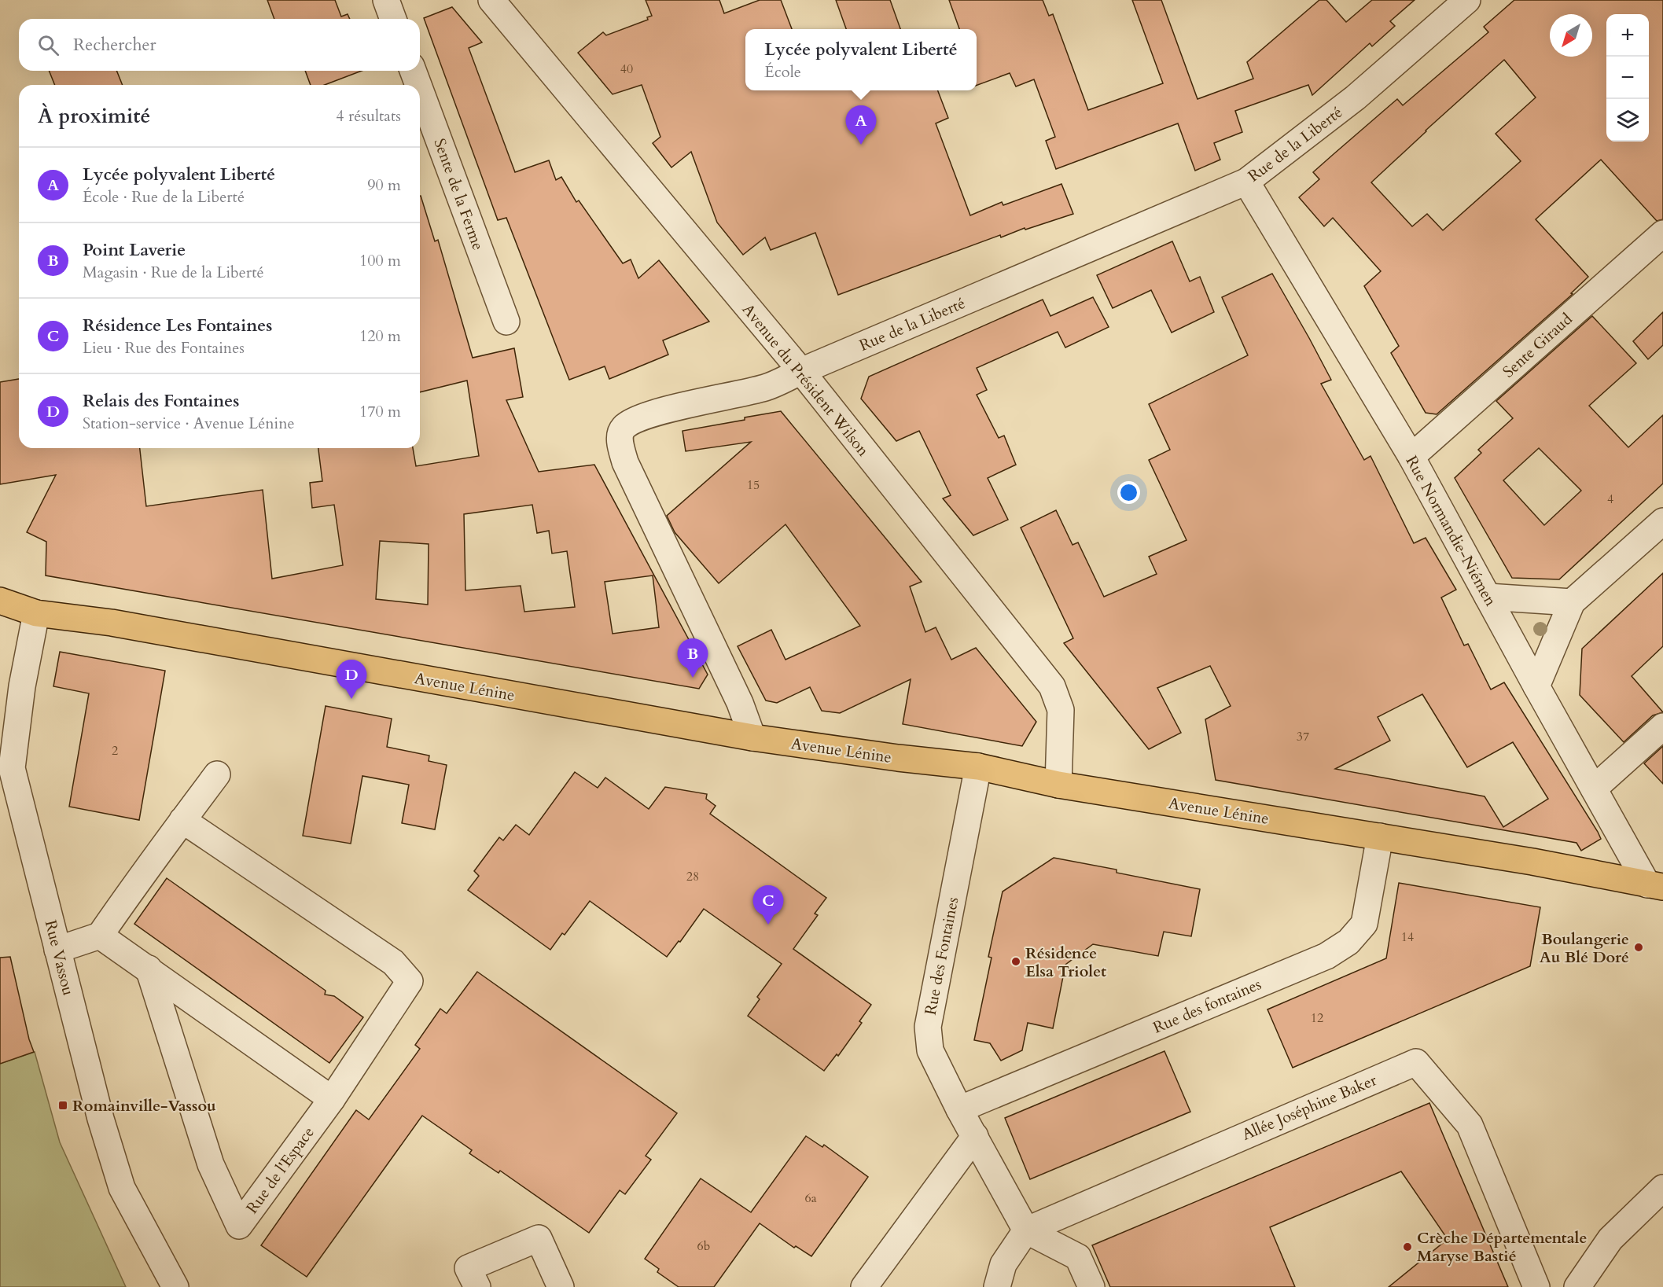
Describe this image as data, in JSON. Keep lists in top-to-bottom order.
{
  "streets": {
    "main road": ["Avenue Lénine"],
    "street": [
      "Rue de la Liberté",
      "Sente de la Ferme",
      "Sente Giraud",
      "Avenue du Président Wilson",
      "Rue Normandie-Niémen",
      "Rue des Fontaines",
      "Rue Vassou",
      "Rue des fontaines",
      "Allée Joséphine Baker",
      "Rue de l'Espace"
    ]
  },
  "crossings": [
    ["Rue de la Liberté", "Avenue du Président Wilson"],
    ["Rue de la Liberté", "Rue Normandie-Niémen"],
    ["Rue de la Liberté", "Avenue Lénine"],
    ["Sente Giraud", "Rue Normandie-Niémen"],
    ["Avenue du Président Wilson", "Avenue Lénine"],
    ["Rue Normandie-Niémen", "Avenue Lénine"],
    ["Avenue Lénine", "Rue des Fontaines"],
    ["Avenue Lénine", "Rue Vassou"],
    ["Avenue Lénine", "Rue des fontaines"],
    ["Rue des Fontaines", "Rue des fontaines"],
    ["Rue des Fontaines", "Allée Joséphine Baker"]
  ],
  "places": {
    "other": ["Boulangerie Au Blé Doré", "Résidence Elsa Triolet", "Crèche Départementale Maryse Bastié"],
    "transit": ["Romainville-Vassou"]
  },
  "house_numbers": [
    "40",
    "15",
    "4",
    "37",
    "2",
    "28",
    "14",
    "12",
    "6a",
    "6b"
  ],
  "north": "bottom left",
  "page": {
    "map_buttons": ["+", "−"],
    "search": "Rechercher",
    "popup": ["Lycée polyvalent Liberté", "École"],
    "heading": ["À proximité", "4 résultats"],
    "pins": [
      "A",
      "B",
      "D",
      "C"
    ],
    "list": [
      {
        "mark": "A",
        "name": "Lycée polyvalent Liberté",
        "note": "École · Rue de la Liberté",
        "value": "90 m"
      },
      {
        "mark": "B",
        "name": "Point Laverie",
        "note": "Magasin · Rue de la Liberté",
        "value": "100 m"
      },
      {
        "mark": "C",
        "name": "Résidence Les Fontaines",
        "note": "Lieu · Rue des Fontaines",
        "value": "120 m"
      },
      {
        "mark": "D",
        "name": "Relais des Fontaines",
        "note": "Station-service · Avenue Lénine",
        "value": "170 m"
      }
    ]
  }
}
